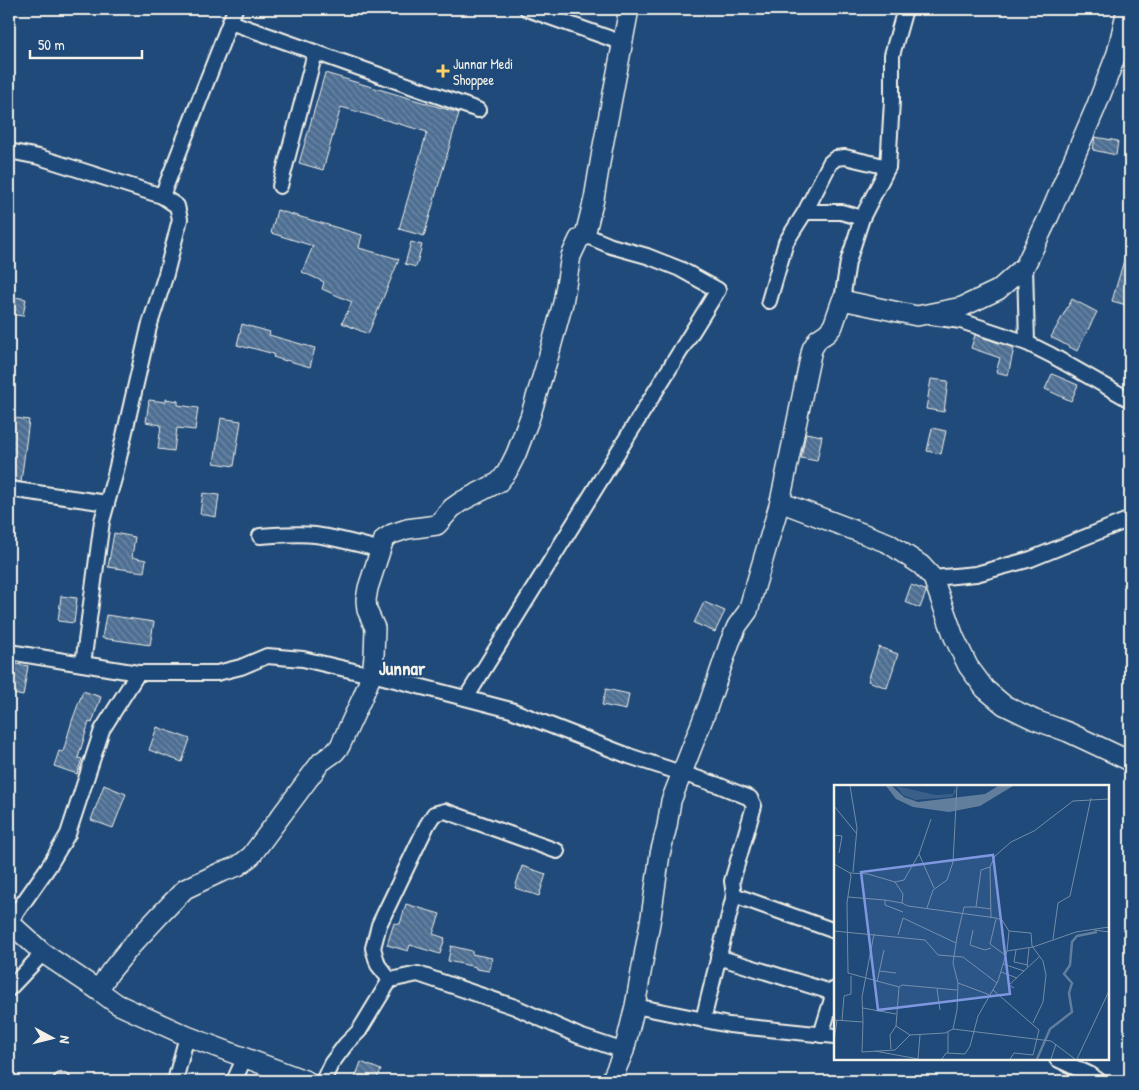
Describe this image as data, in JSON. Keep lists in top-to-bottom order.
{
  "districts": ["Junnar"],
  "places": {
    "health": ["Junnar Medi Shoppee"]
  },
  "scale_bar": "50 m",
  "north": "right"
}
